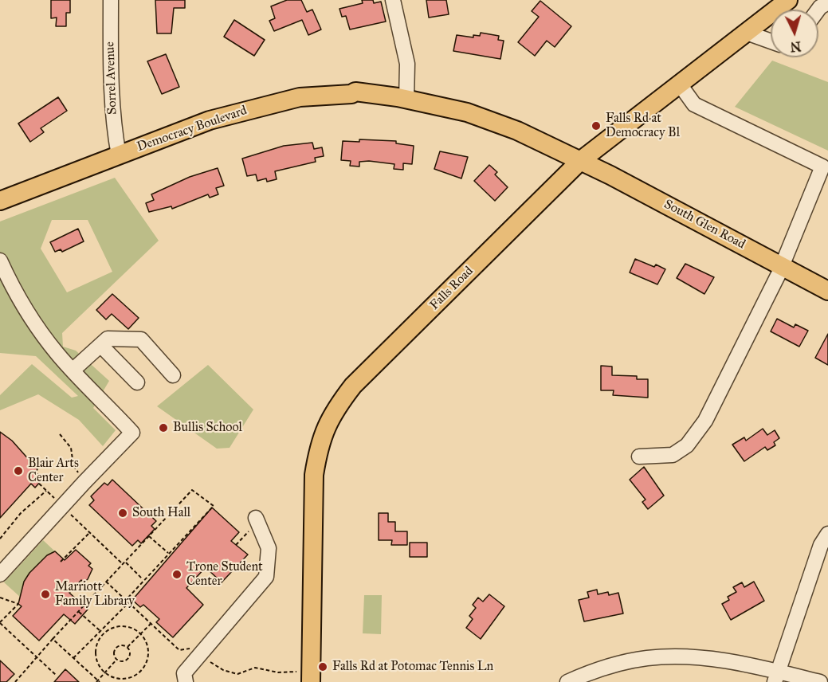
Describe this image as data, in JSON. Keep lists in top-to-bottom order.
{
  "streets": {
    "main road": ["Democracy Boulevard", "South Glen Road", "Falls Road"],
    "street": ["Sorrel Avenue"]
  },
  "crossings": [
    ["Sorrel Avenue", "Democracy Boulevard"],
    ["Democracy Boulevard", "South Glen Road"],
    ["Democracy Boulevard", "Falls Road"],
    ["South Glen Road", "Falls Road"]
  ],
  "places": [
    "Falls Rd at Democracy Bl",
    "Bullis School",
    "Blair Arts Center",
    "South Hall",
    "Trone Student Center",
    "Marriott Family Library",
    "Falls Rd at Potomac Tennis Ln"
  ],
  "north": "bottom"
}
